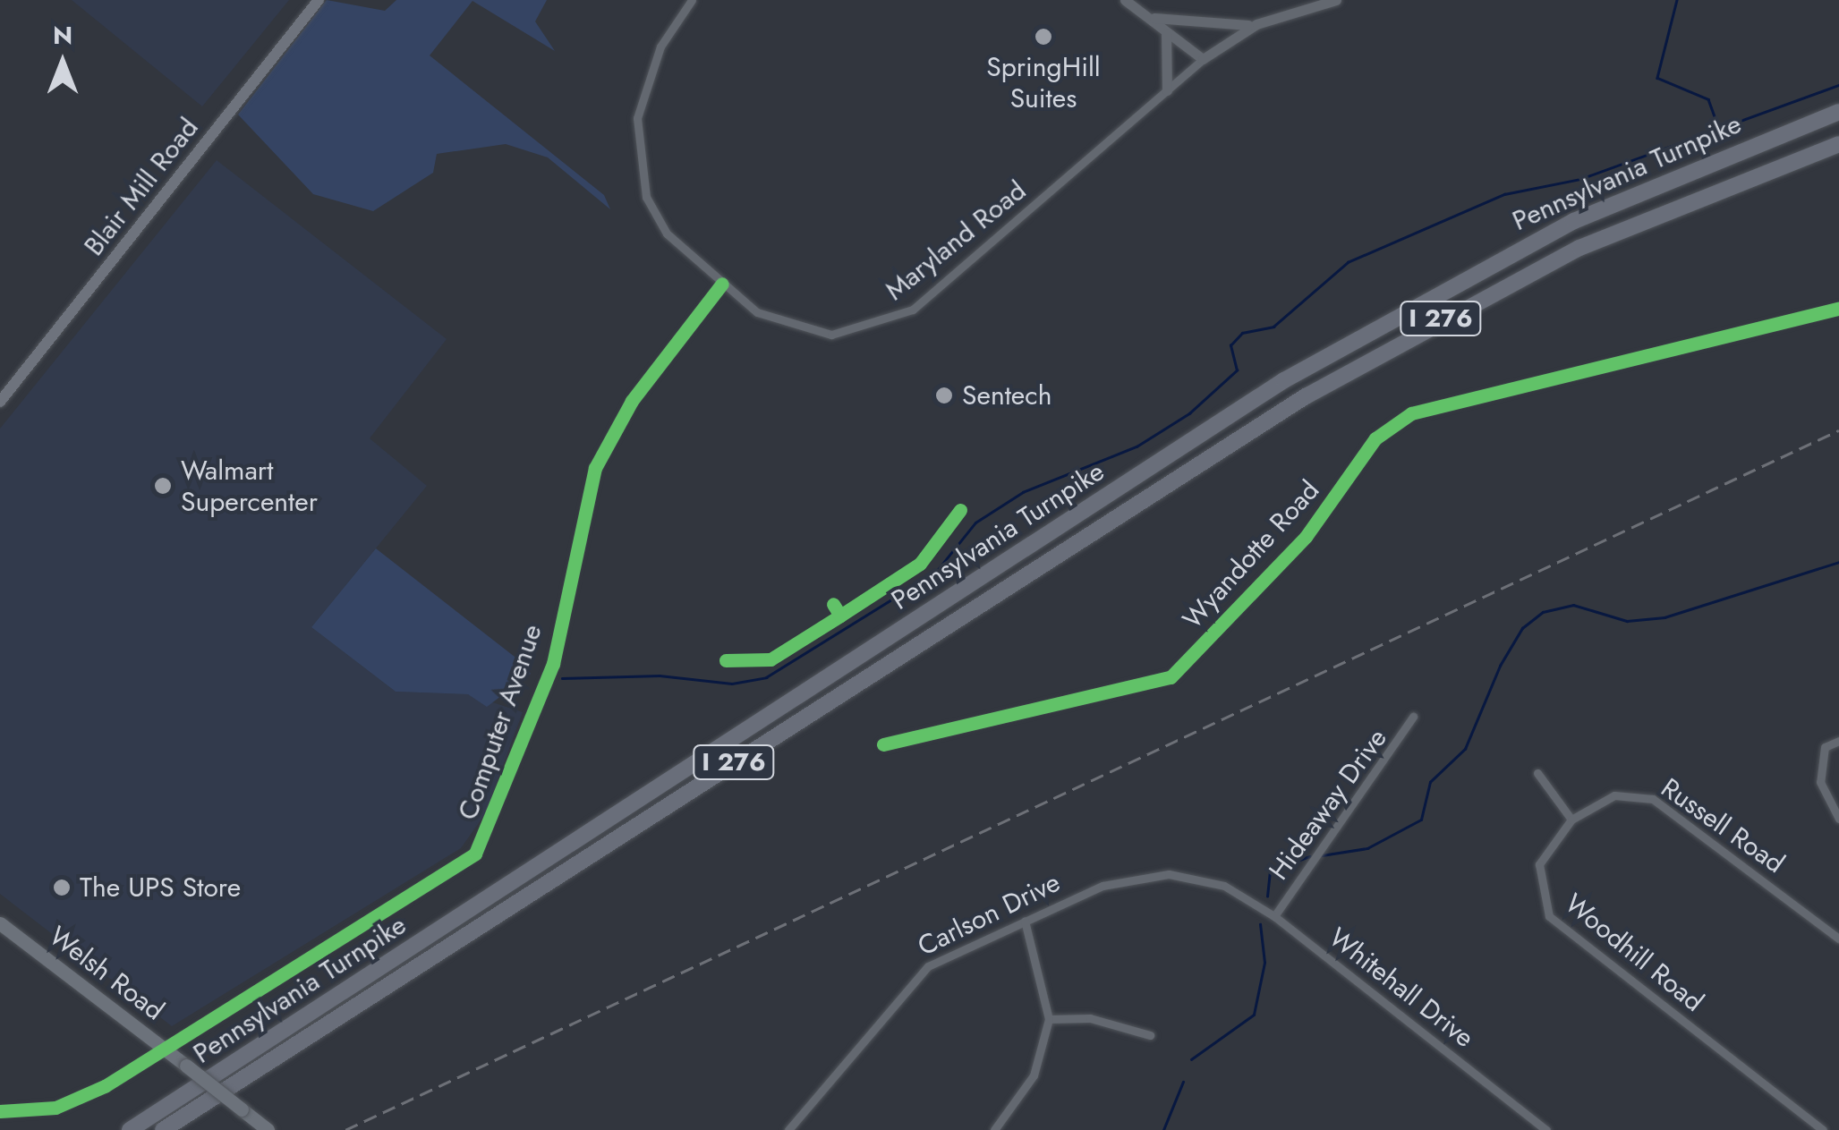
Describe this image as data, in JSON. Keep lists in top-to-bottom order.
{
  "streets": {
    "highway": ["Pennsylvania Turnpike", "I 276"],
    "main road": ["Blair Mill Road", "Welsh Road"],
    "street": [
      "Maryland Road",
      "Wyandotte Road",
      "Computer Avenue",
      "Hideaway Drive",
      "Russell Road",
      "Carlson Drive",
      "Woodhill Road",
      "Whitehall Drive"
    ]
  },
  "crossings": [
    ["Maryland Road", "Computer Avenue"],
    ["Computer Avenue", "Welsh Road"],
    ["Hideaway Drive", "Whitehall Drive"],
    ["Russell Road", "Woodhill Road"],
    ["Carlson Drive", "Whitehall Drive"]
  ],
  "places": [
    "SpringHill Suites",
    "Sentech",
    "Walmart Supercenter",
    "The UPS Store"
  ],
  "north": "top"
}
